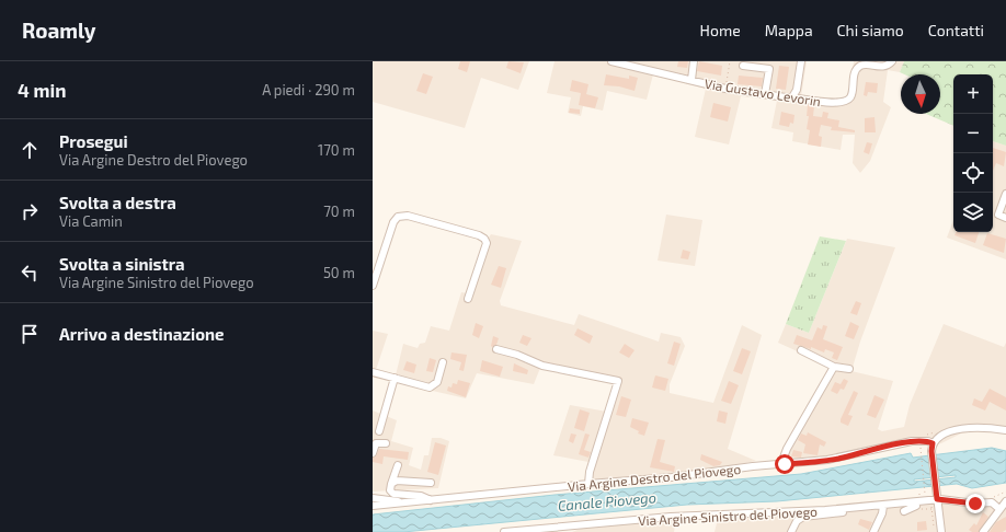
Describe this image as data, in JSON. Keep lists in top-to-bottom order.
{
  "streets": {
    "street": ["Via Gustavo Levorin", "Via Argine Destro del Piovego", "Via Argine Sinistro del Piovego"]
  },
  "water": ["Canale Piovego"],
  "north": "bottom",
  "page": {
    "header": "Roamly",
    "nav": [
      "Home",
      "Mappa",
      "Chi siamo",
      "Contatti"
    ],
    "heading": ["4 min", "A piedi · 290 m"],
    "map_buttons": ["+", "−"],
    "list": [
      ["Prosegui", "Via Argine Destro del Piovego", "170 m"],
      ["Svolta a destra", "Via Camin", "70 m"],
      ["Svolta a sinistra", "Via Argine Sinistro del Piovego", "50 m"],
      "Arrivo a destinazione"
    ]
  }
}
